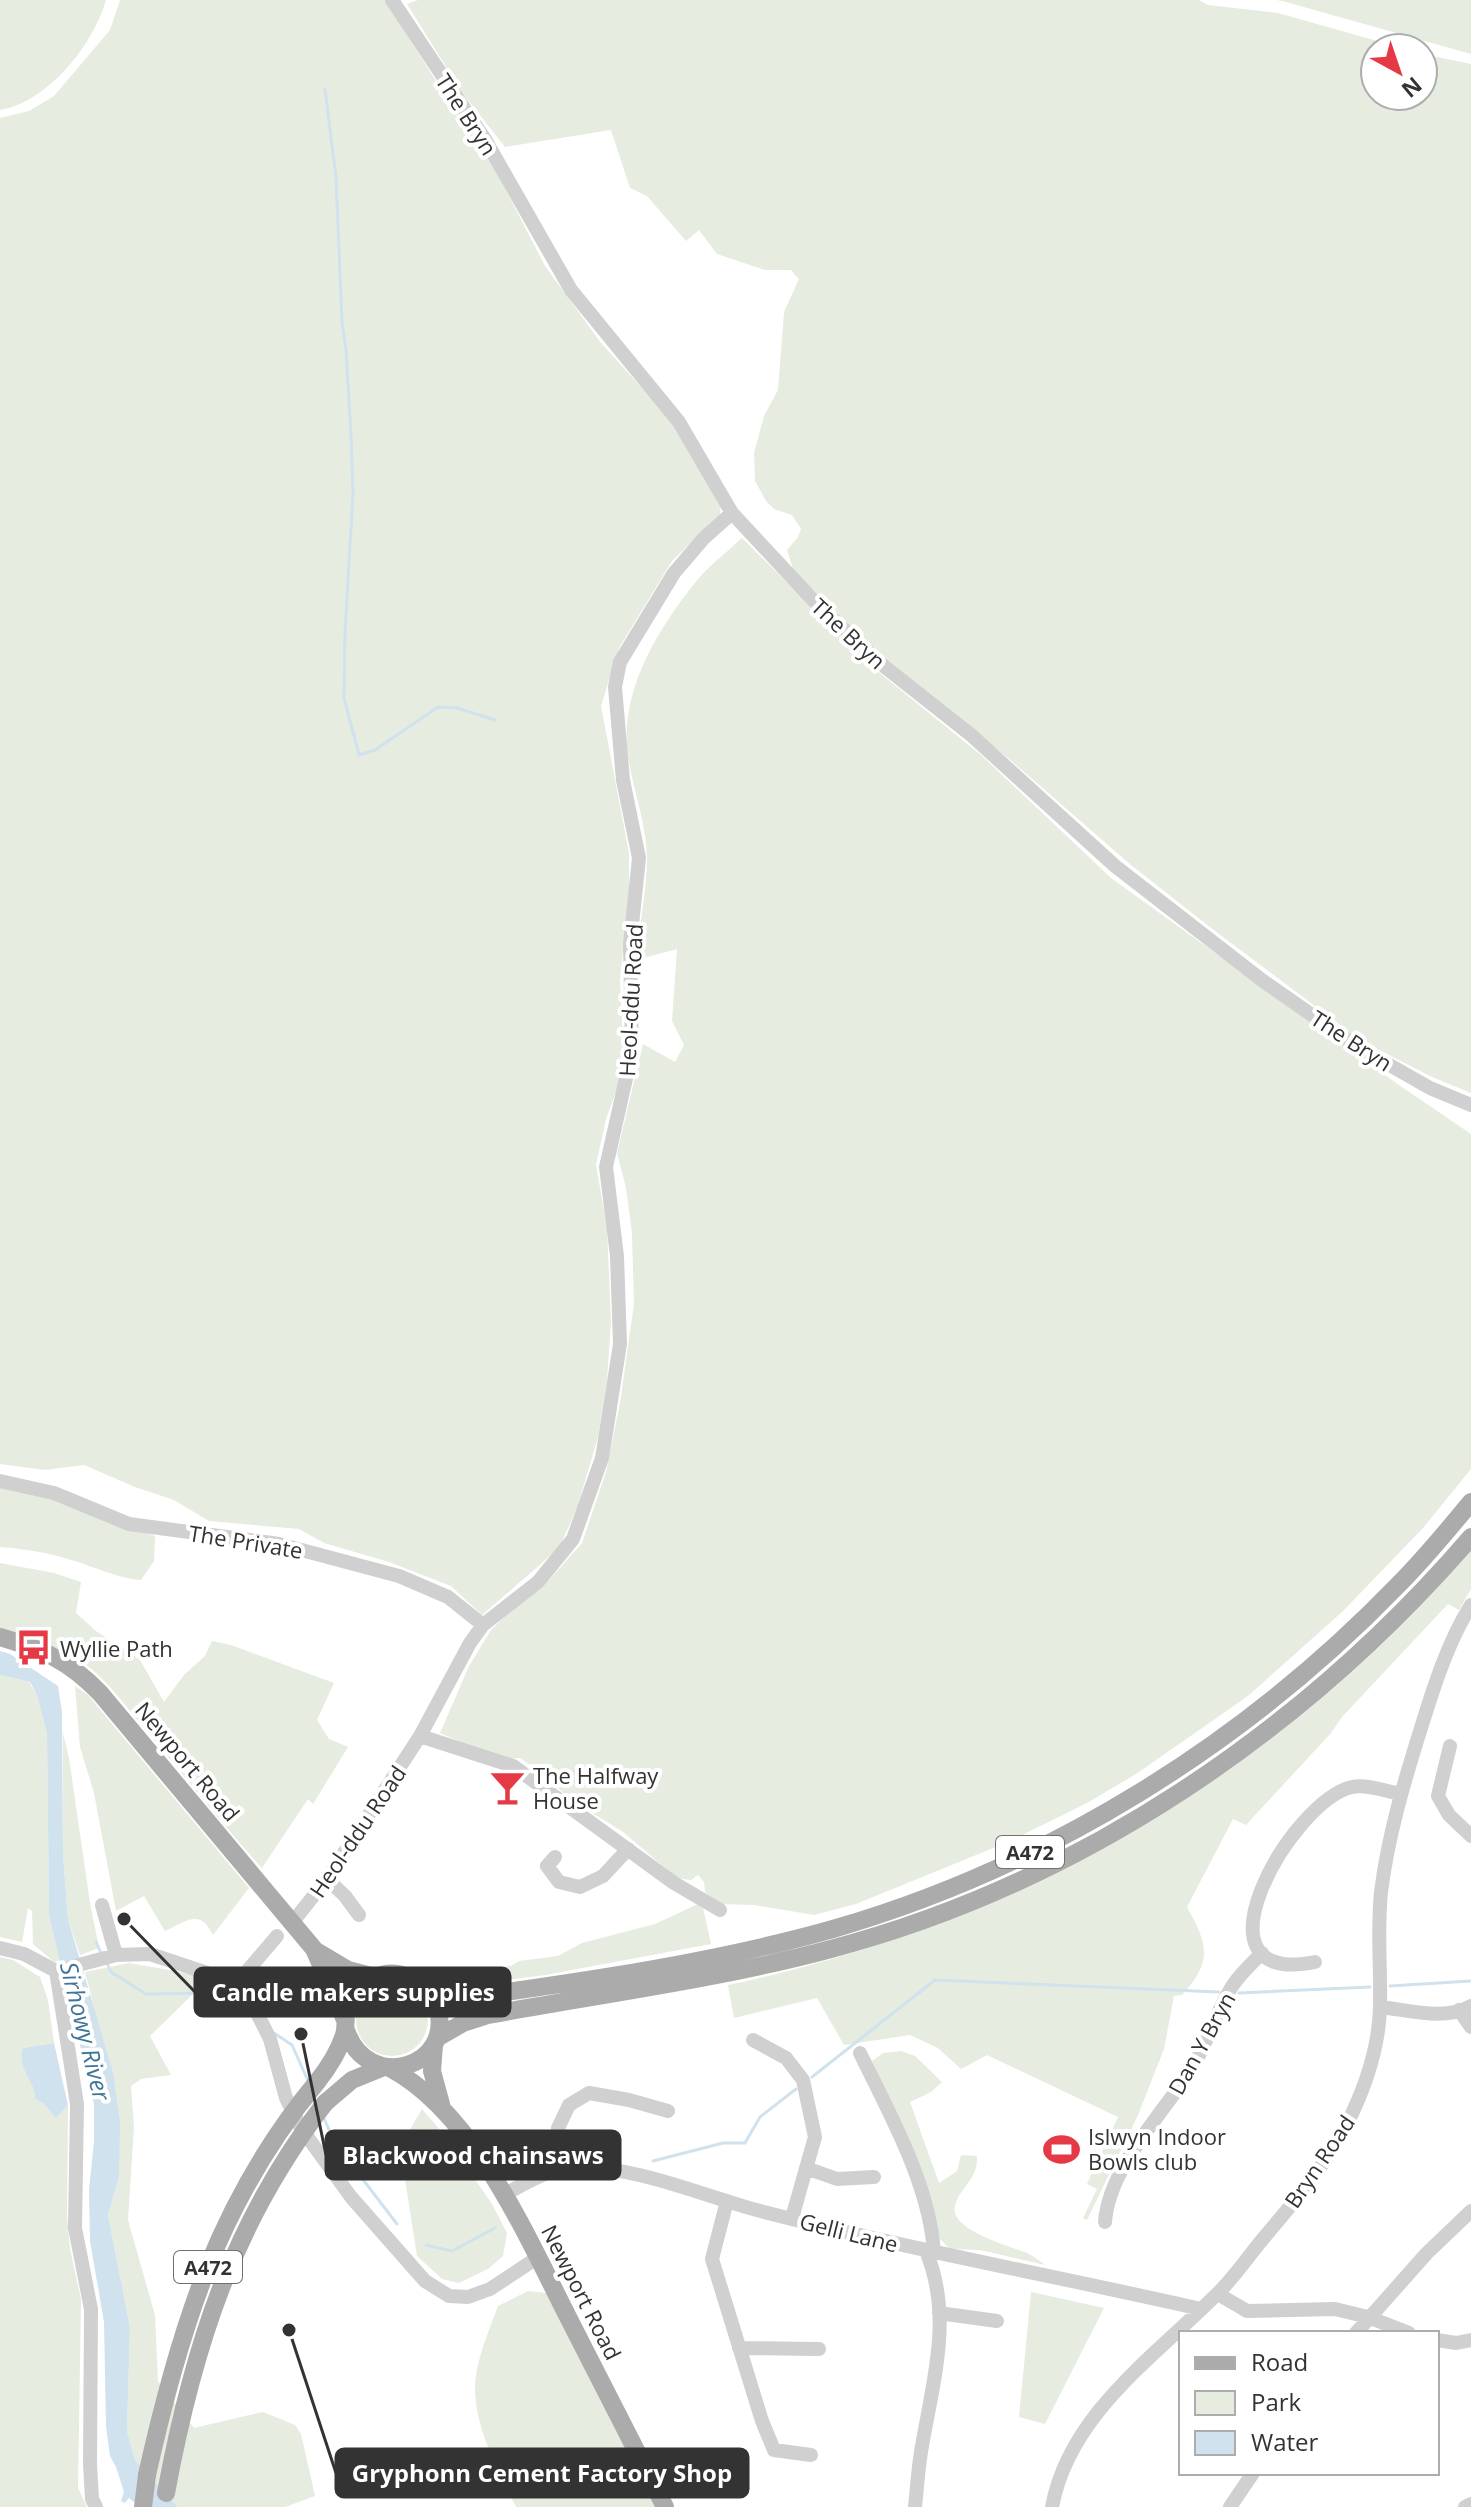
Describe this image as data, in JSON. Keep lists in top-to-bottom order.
{
  "streets": {
    "main road": ["Newport Road", "A472"],
    "street": [
      "The Bryn",
      "Heol-ddu Road",
      "The Private",
      "Dan Y Bryn",
      "Bryn Road",
      "Gelli Lane"
    ]
  },
  "crossings": [
    ["The Bryn", "Heol-ddu Road"],
    ["Heol-ddu Road", "The Private"],
    ["Heol-ddu Road", "Newport Road"],
    ["Newport Road", "A472"],
    ["Newport Road", "Gelli Lane"],
    ["Bryn Road", "Gelli Lane"]
  ],
  "water": ["Sirhowy River"],
  "places": {
    "bus stop": ["Wyllie Path"],
    "bar": ["The Halfway House"],
    "other": ["Candle makers supplies", "Blackwood chainsaws", "Gryphonn Cement Factory Shop"],
    "sports": ["Islwyn Indoor Bowls club"]
  },
  "legend": ["Road", "Park", "Water"],
  "north": "bottom right"
}
